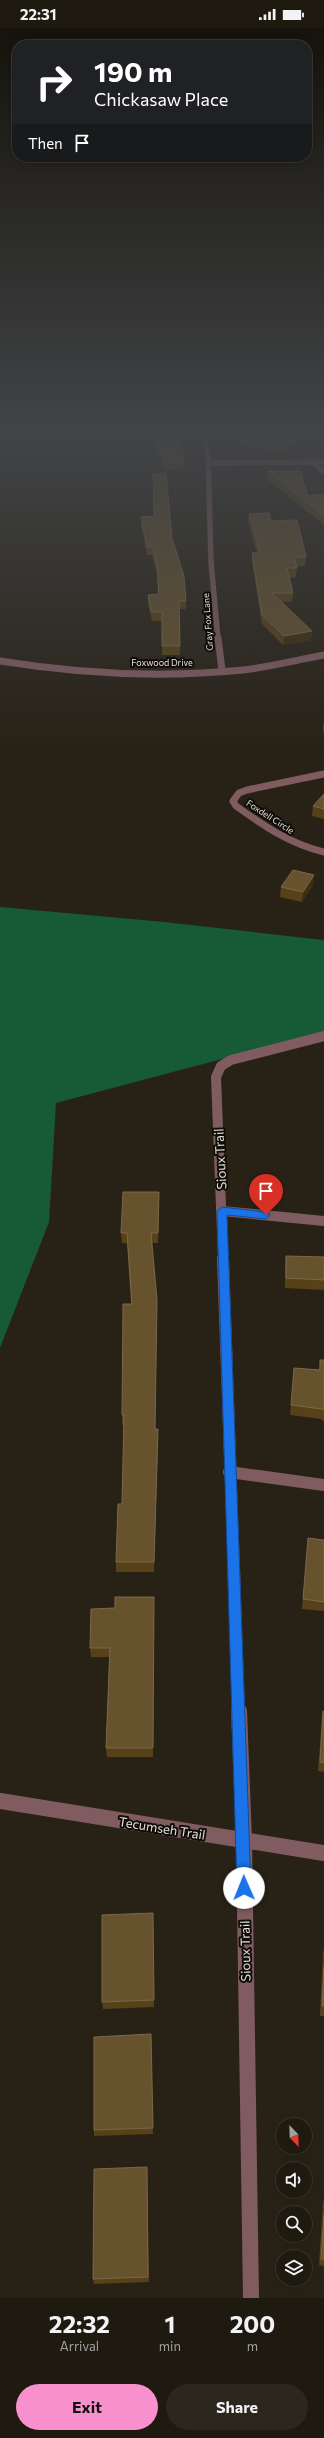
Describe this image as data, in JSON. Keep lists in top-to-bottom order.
{
  "streets": {
    "street": [
      "Gray Fox Lane",
      "Foxwood Drive",
      "Foxdell Circle",
      "Sioux Trail",
      "Tecumseh Trail"
    ]
  },
  "crossings": [
    ["Gray Fox Lane", "Foxwood Drive"],
    ["Sioux Trail", "Tecumseh Trail"]
  ],
  "north": "bottom right",
  "page": {
    "status": "22:31",
    "turn": ["190 m", "Chickasaw Place"],
    "then": "Then",
    "eta": [
      "22:32",
      "Arrival",
      "1",
      "min",
      "200",
      "m"
    ],
    "buttons": ["Exit", "Share"]
  }
}
